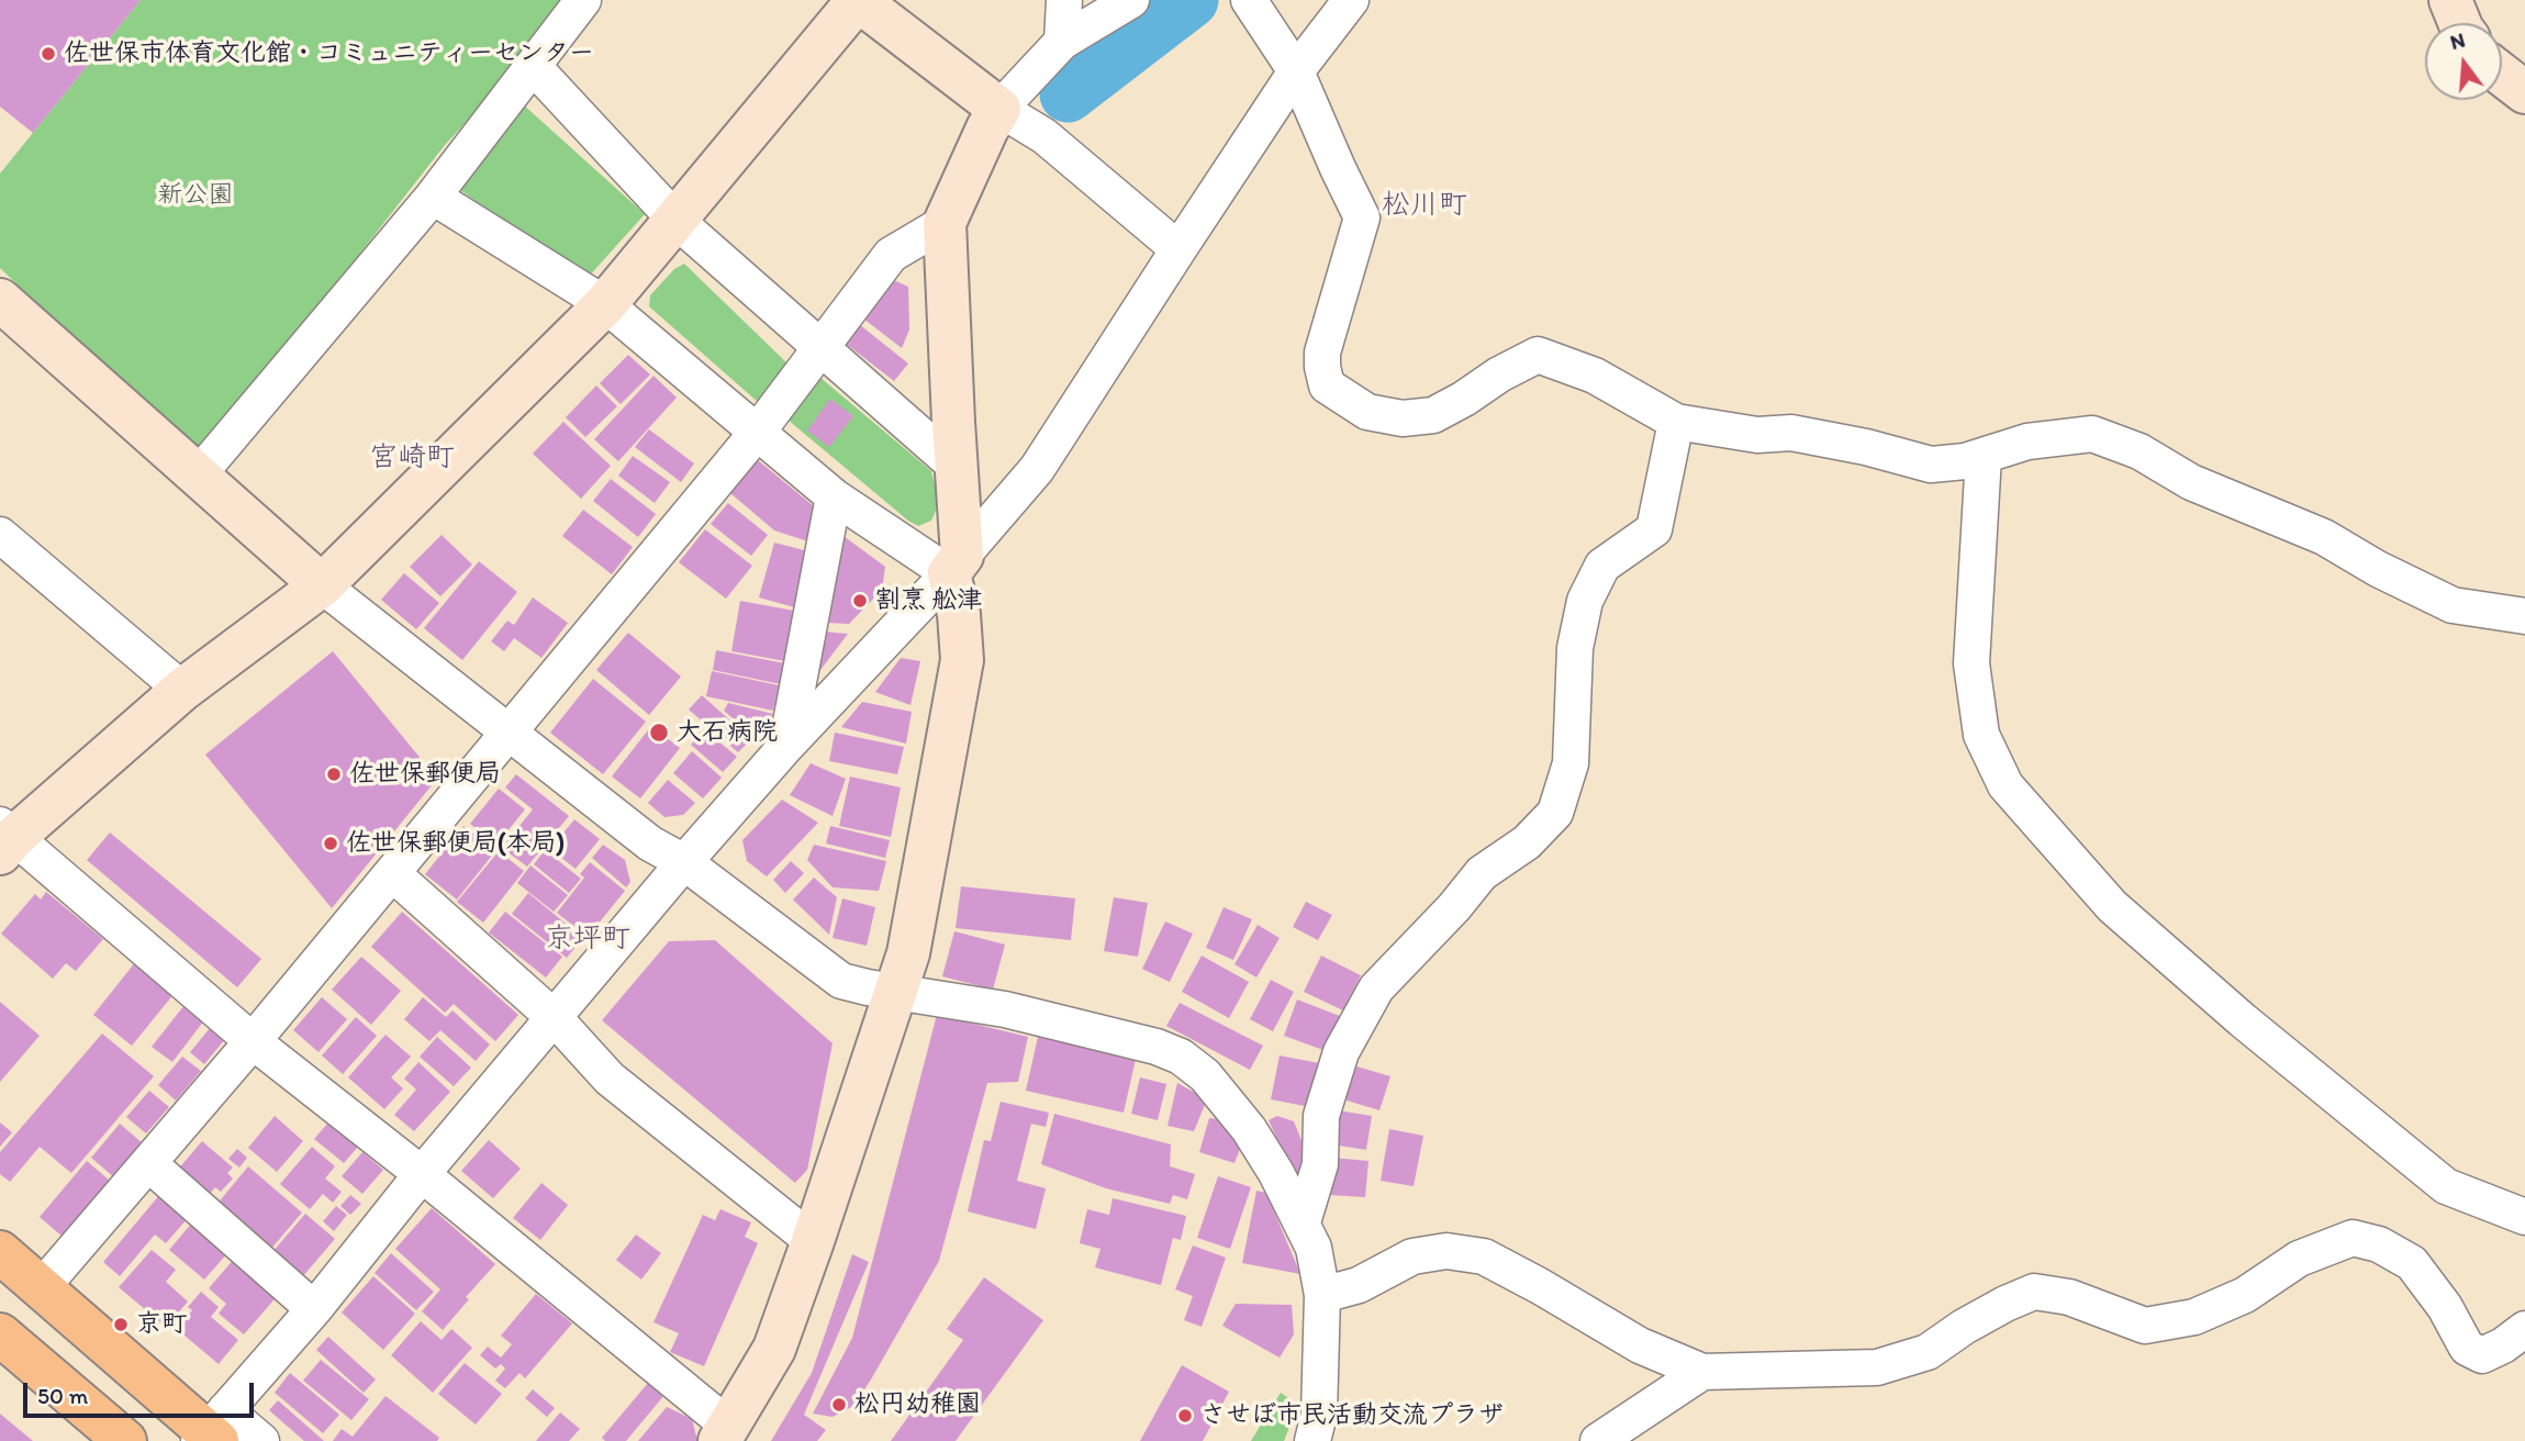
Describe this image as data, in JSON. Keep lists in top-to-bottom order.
{
  "districts": ["松川町", "宮崎町", "京坪町"],
  "parks": ["新公園"],
  "places": [
    "佐世保市体育文化館・コミュニティーセンター",
    "割烹 舩津",
    "大石病院",
    "佐世保郵便局",
    "佐世保郵便局(本局)",
    "京町",
    "松円幼稚園",
    "させぼ市民活動交流プラザ"
  ],
  "scale_bar": "50 m",
  "north": "top"
}
